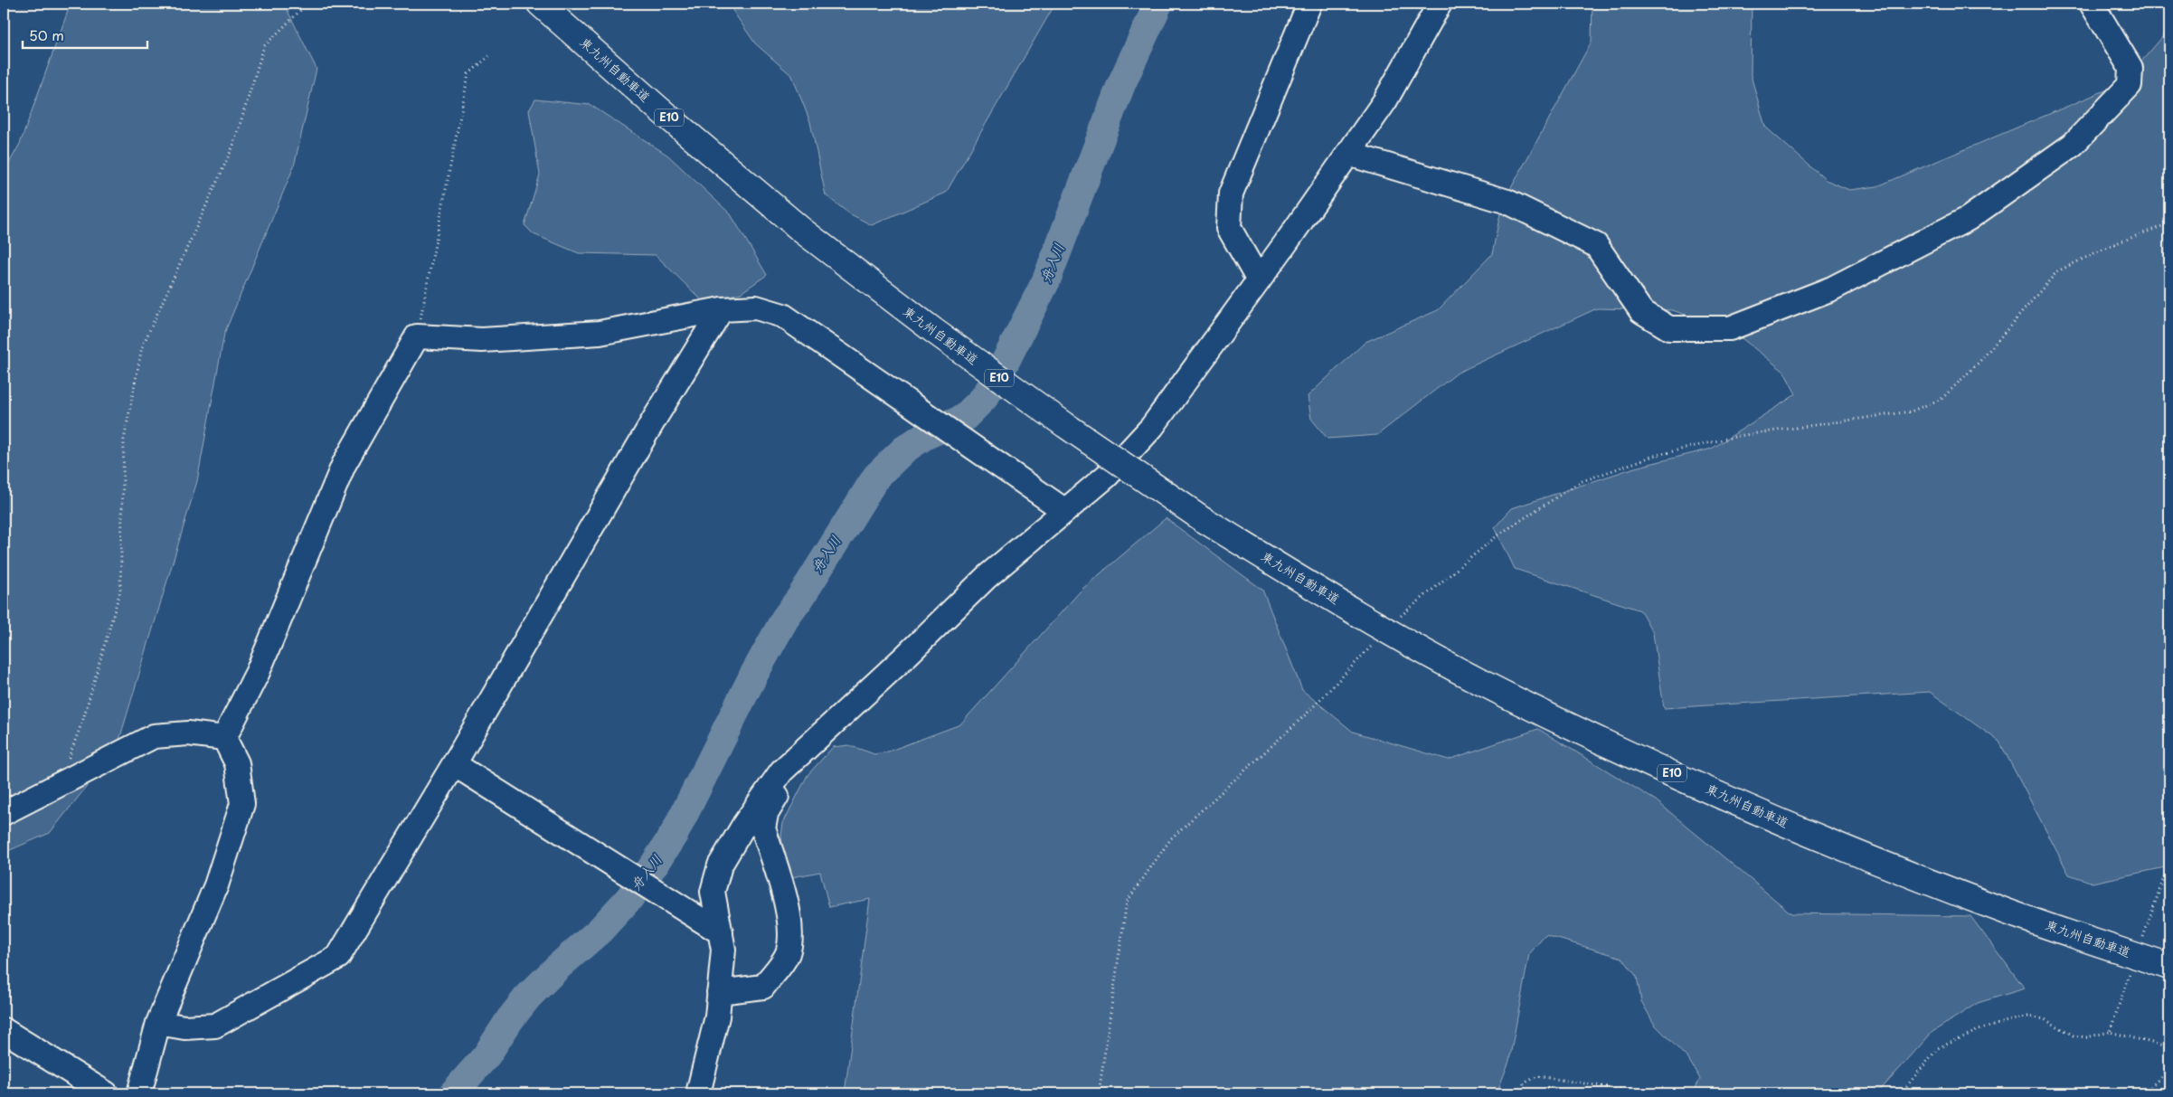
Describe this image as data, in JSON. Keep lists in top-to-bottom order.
{
  "streets": {
    "highway": ["東九州自動車道", "E10"]
  },
  "water": ["舟入川"],
  "scale_bar": "50 m"
}
